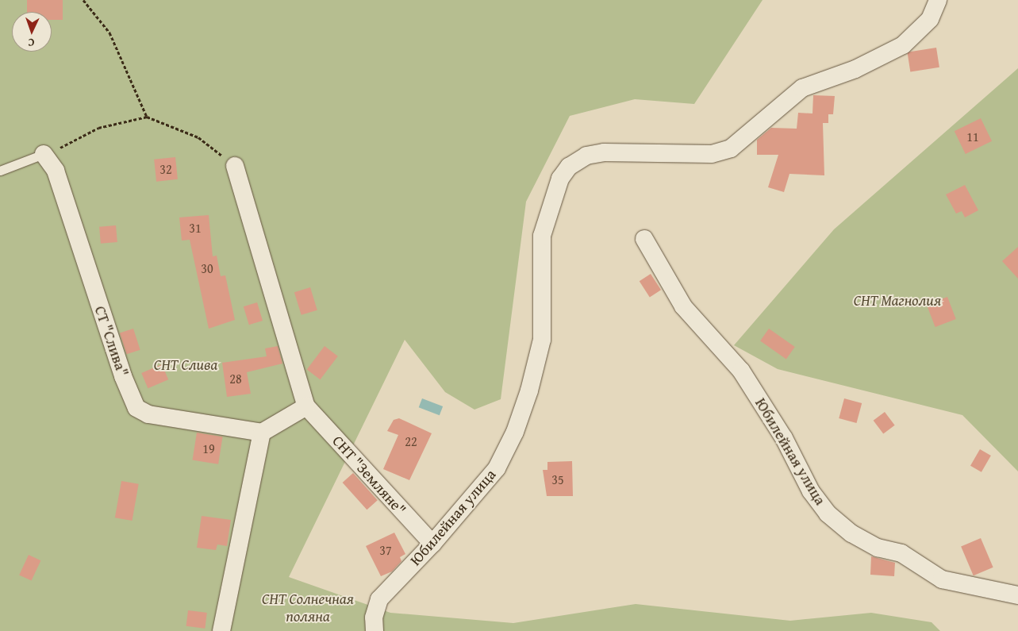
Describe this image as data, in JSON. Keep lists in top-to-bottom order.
{
  "streets": {
    "street": ["СТ \"Слива\"", "Юбилейная улица", "СНТ \"Земляне\""]
  },
  "crossings": [
    ["Юбилейная улица", "СНТ \"Земляне\""]
  ],
  "parks": ["СНТ Магнолия", "СНТ Слива", "СНТ Солнечная поляна"],
  "house_numbers": [
    "11",
    "32",
    "31",
    "30",
    "28",
    "22",
    "19",
    "35",
    "37"
  ],
  "north": "bottom"
}
